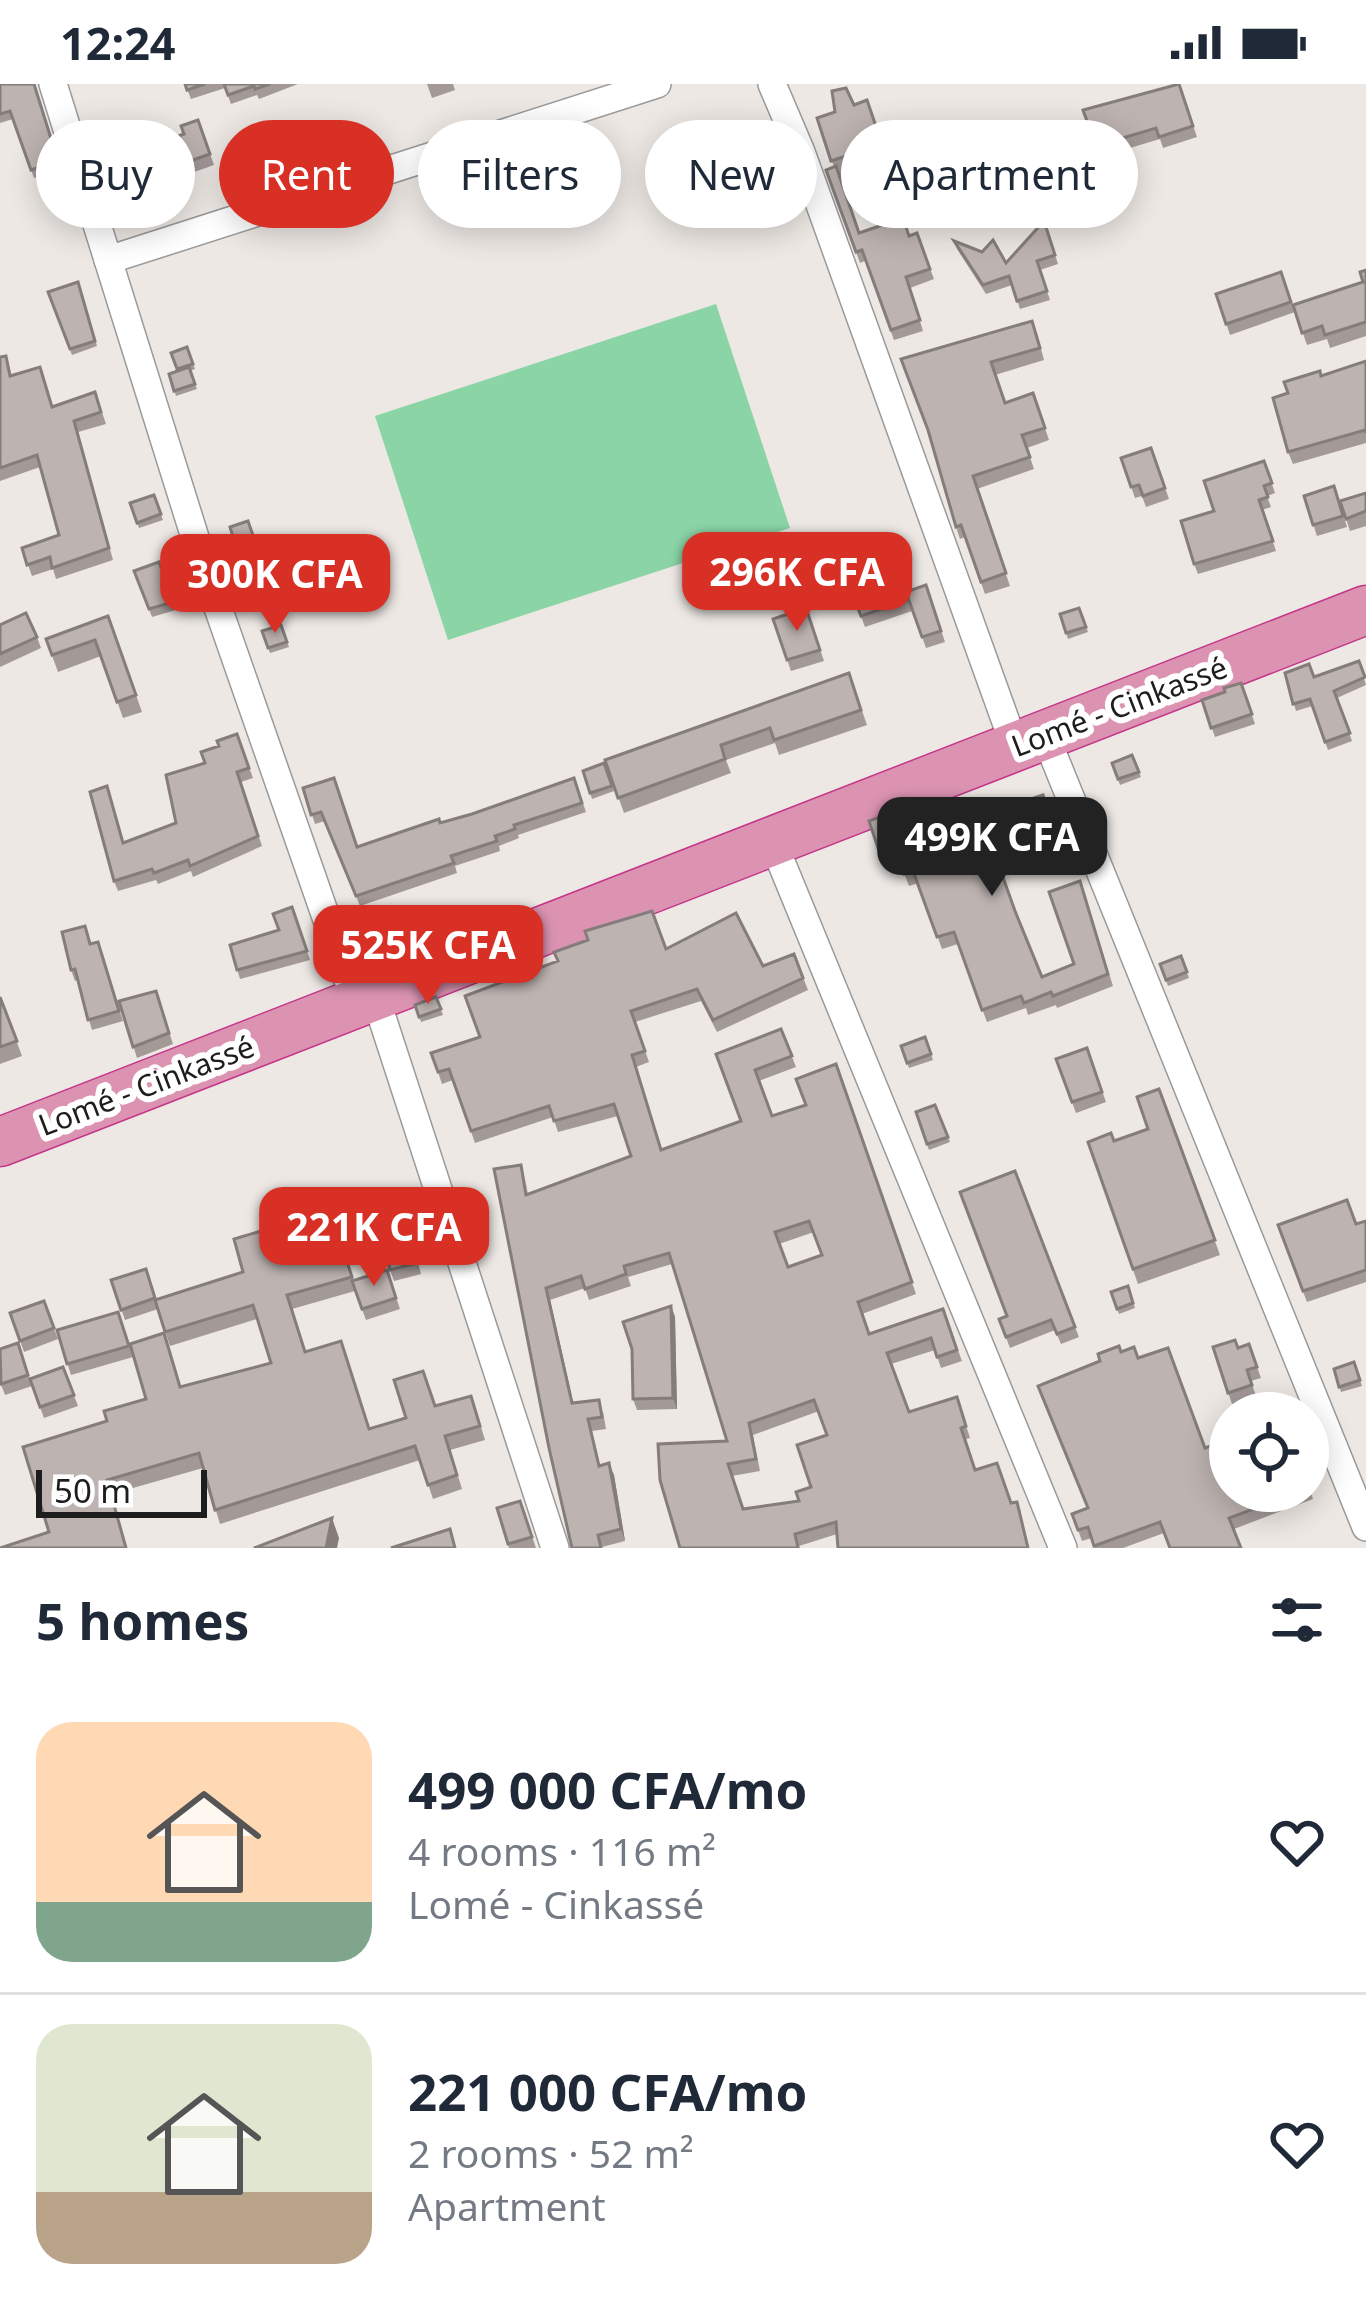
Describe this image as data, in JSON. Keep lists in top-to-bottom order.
{
  "streets": {
    "highway": ["Lomé - Cinkassé"]
  },
  "scale_bar": "50 m",
  "page": {
    "status": "12:24",
    "chip": [
      "Buy",
      "Rent",
      "Filters",
      "New",
      "Apartment"
    ],
    "price": [
      "296K CFA",
      "300K CFA",
      "499K CFA",
      "525K CFA",
      "221K CFA"
    ],
    "scale": "50 m",
    "heading": "5 homes",
    "list": [
      {
        "name": "499 000 CFA/mo",
        "note": "4 rooms · 116 m² · Lomé - Cinkassé"
      },
      {
        "name": "221 000 CFA/mo",
        "note": "2 rooms · 52 m² · Apartment"
      }
    ]
  }
}
